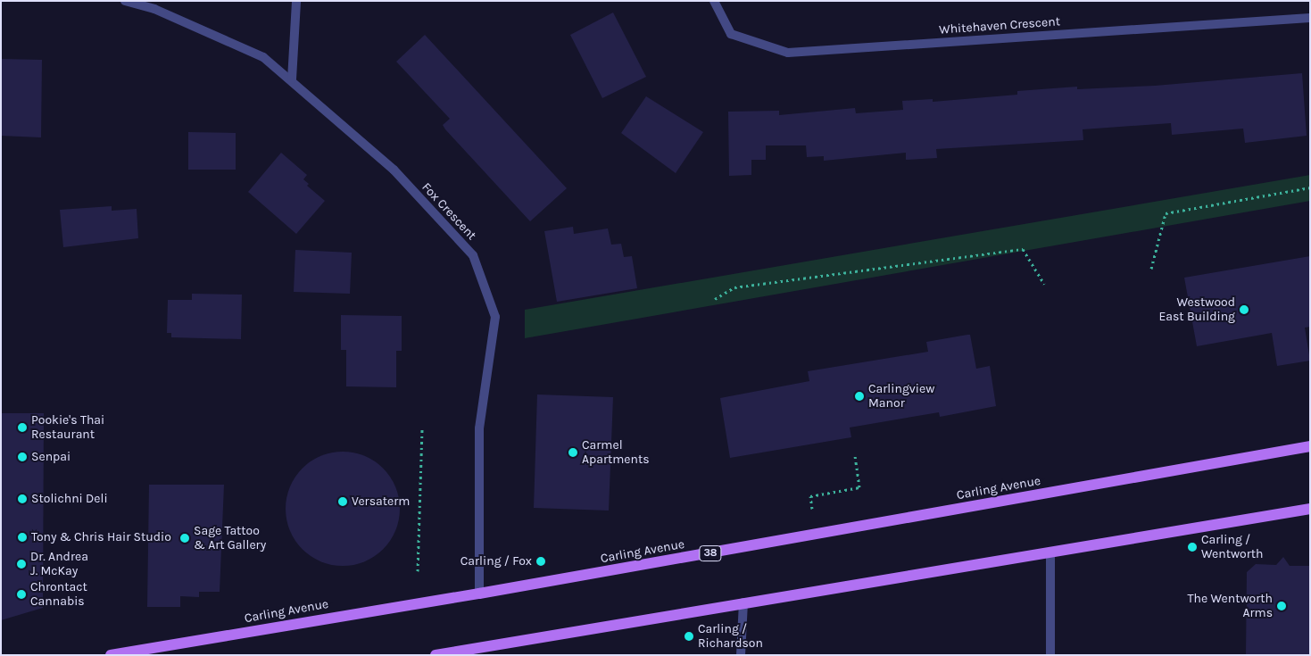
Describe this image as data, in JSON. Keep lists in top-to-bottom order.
{
  "streets": {
    "main road": ["Carling Avenue", "38"],
    "street": ["Whitehaven Crescent", "Fox Crescent"]
  },
  "crossings": [
    ["Fox Crescent", "Carling Avenue"]
  ],
  "places": [
    "Westwood East Building",
    "Carlingview Manor",
    "Pookie's Thai Restaurant",
    "Carmel Apartments",
    "Senpai",
    "Stolichni Deli",
    "Versaterm",
    "Tony & Chris Hair Studio",
    "Sage Tattoo & Art Gallery",
    "Carling / Wentworth",
    "Carling / Fox",
    "Dr. Andrea J. McKay",
    "Chrontact Cannabis",
    "The Wentworth Arms",
    "Carling / Richardson"
  ]
}
